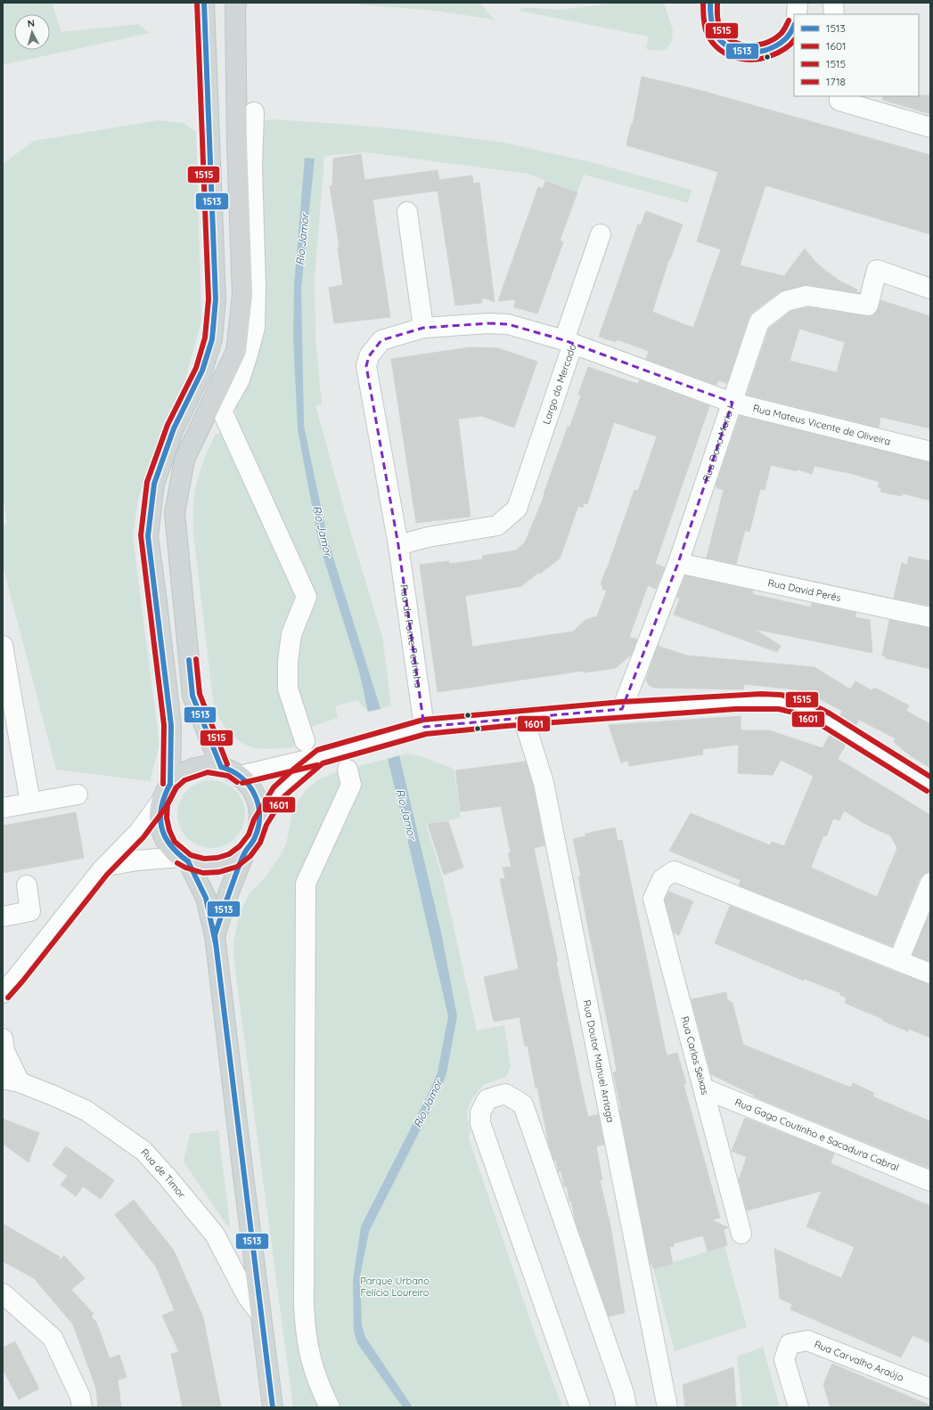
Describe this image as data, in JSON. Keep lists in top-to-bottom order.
{
  "streets": {
    "street": [
      "Largo do Mercado",
      "Rua Mateus Vicente de Oliveira",
      "Rua Dona Maria I",
      "Rua David Perês",
      "Rua da Ponte Pedrinha",
      "Rua Carlos Seixas",
      "Rua Doutor Manuel Arriaga",
      "Rua Gago Coutinho e Sacadura Cabral",
      "Rua de Timor",
      "Rua Carvalho Araújo"
    ]
  },
  "crossings": [
    ["Largo do Mercado", "Rua Mateus Vicente de Oliveira"],
    ["Largo do Mercado", "Rua da Ponte Pedrinha"],
    ["Rua Mateus Vicente de Oliveira", "Rua Dona Maria I"],
    ["Rua Dona Maria I", "Rua David Perês"],
    ["Rua Carlos Seixas", "Rua Gago Coutinho e Sacadura Cabral"]
  ],
  "water": ["Rio Jamor"],
  "parks": ["Parque Urbano Felício Loureiro"],
  "lines": [
    "transit line 1513",
    "transit line 1515",
    "transit line 1718",
    "transit line 1601"
  ],
  "legend": [
    "1513",
    "1601",
    "1515",
    "1718"
  ],
  "north": "top"
}
